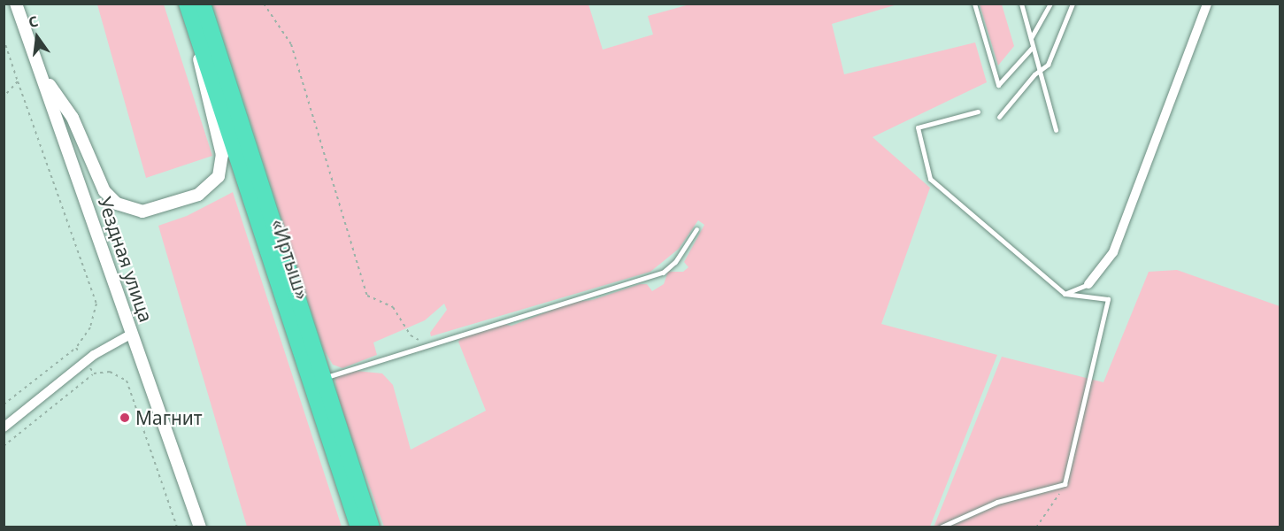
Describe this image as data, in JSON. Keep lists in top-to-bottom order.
{
  "streets": {
    "highway": ["«Иртыш»"],
    "street": ["Уездная улица"]
  },
  "places": ["Магнит"],
  "north": "top"
}
